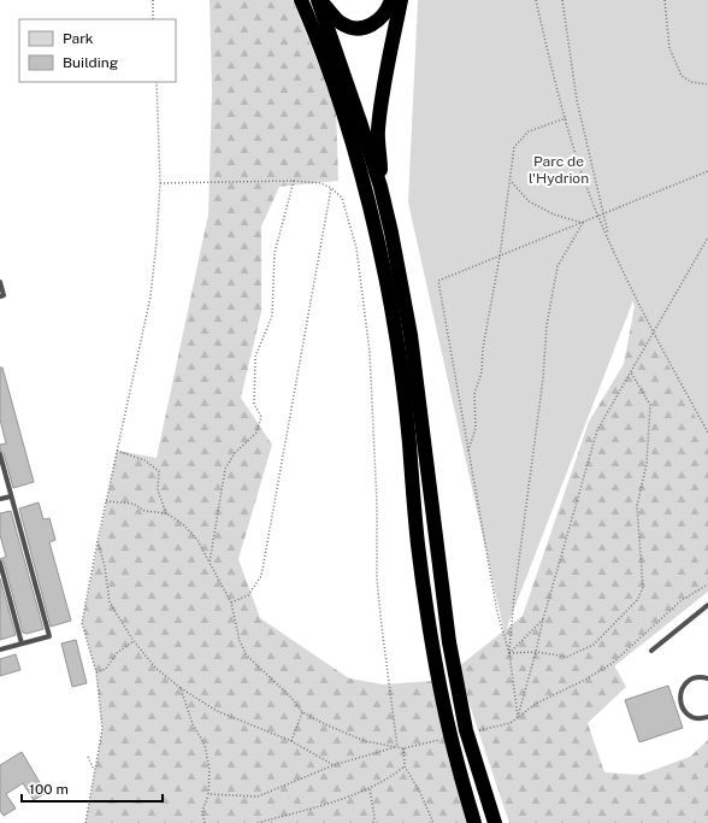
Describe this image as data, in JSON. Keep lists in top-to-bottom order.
{
  "parks": ["Parc de l'Hydrion"],
  "legend": ["Park", "Building"],
  "scale_bar": "100 m"
}
